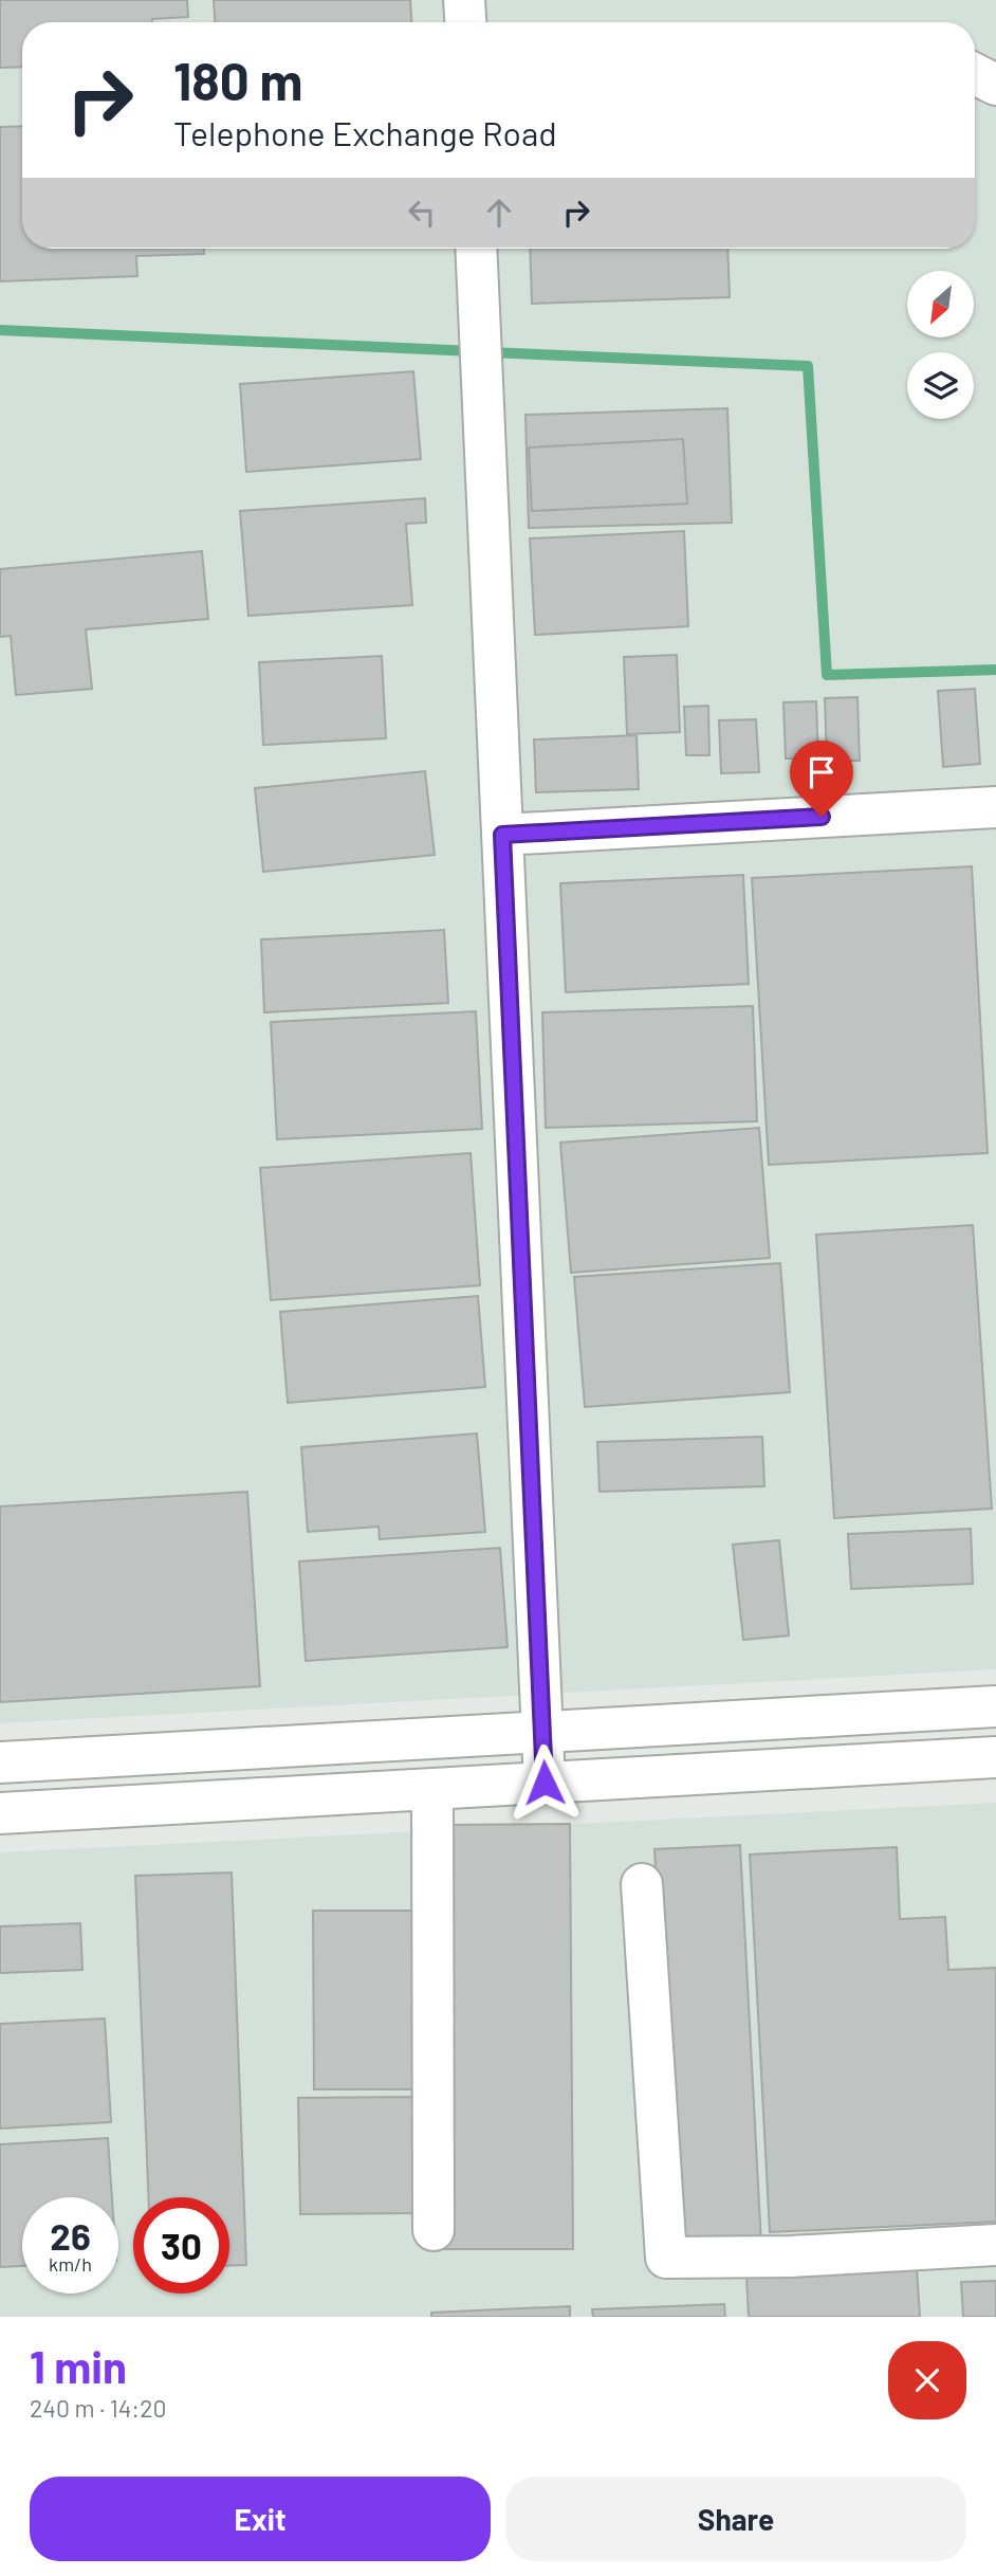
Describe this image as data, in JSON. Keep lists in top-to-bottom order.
{
  "north": "bottom left",
  "page": {
    "turn": ["180 m", "Telephone Exchange Road"],
    "speed": "26 km/h",
    "limit": "30",
    "heading": ["1 min", "240 m · 14:20"],
    "buttons": ["Exit", "Share"]
  }
}
